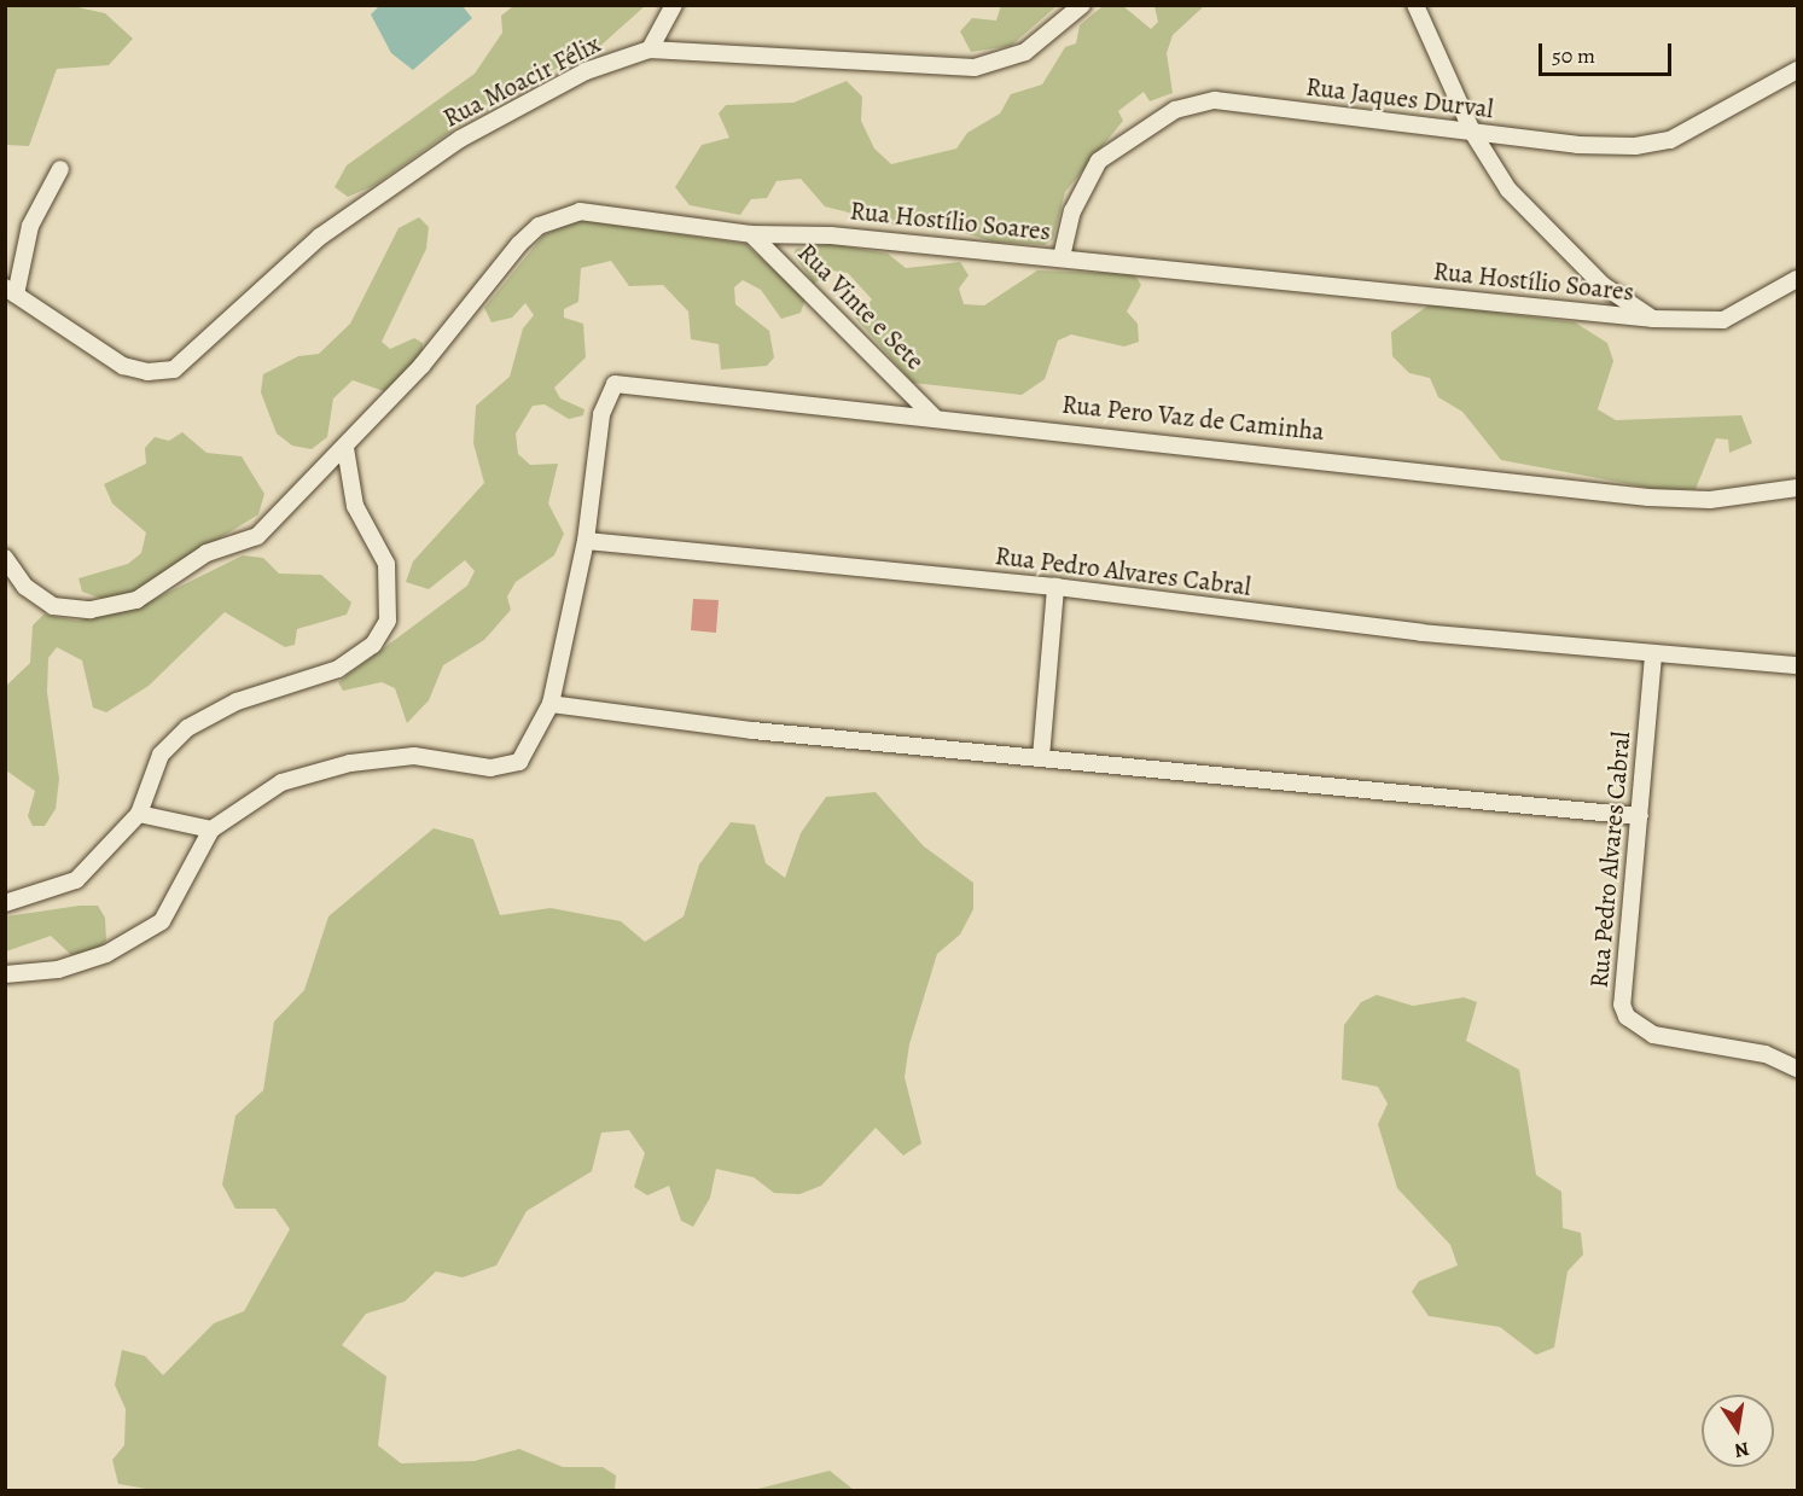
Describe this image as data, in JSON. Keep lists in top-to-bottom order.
{
  "streets": {
    "street": [
      "Rua Moacir Félix",
      "Rua Jaques Durval",
      "Rua Hostílio Soares",
      "Rua Vinte e Sete",
      "Rua Pero Vaz de Caminha",
      "Rua Pedro Alvares Cabral"
    ]
  },
  "crossings": [
    ["Rua Jaques Durval", "Rua Hostílio Soares"],
    ["Rua Hostílio Soares", "Rua Vinte e Sete"],
    ["Rua Vinte e Sete", "Rua Pero Vaz de Caminha"],
    ["Rua Pero Vaz de Caminha", "Rua Pedro Alvares Cabral"]
  ],
  "scale_bar": "50 m",
  "north": "bottom"
}
